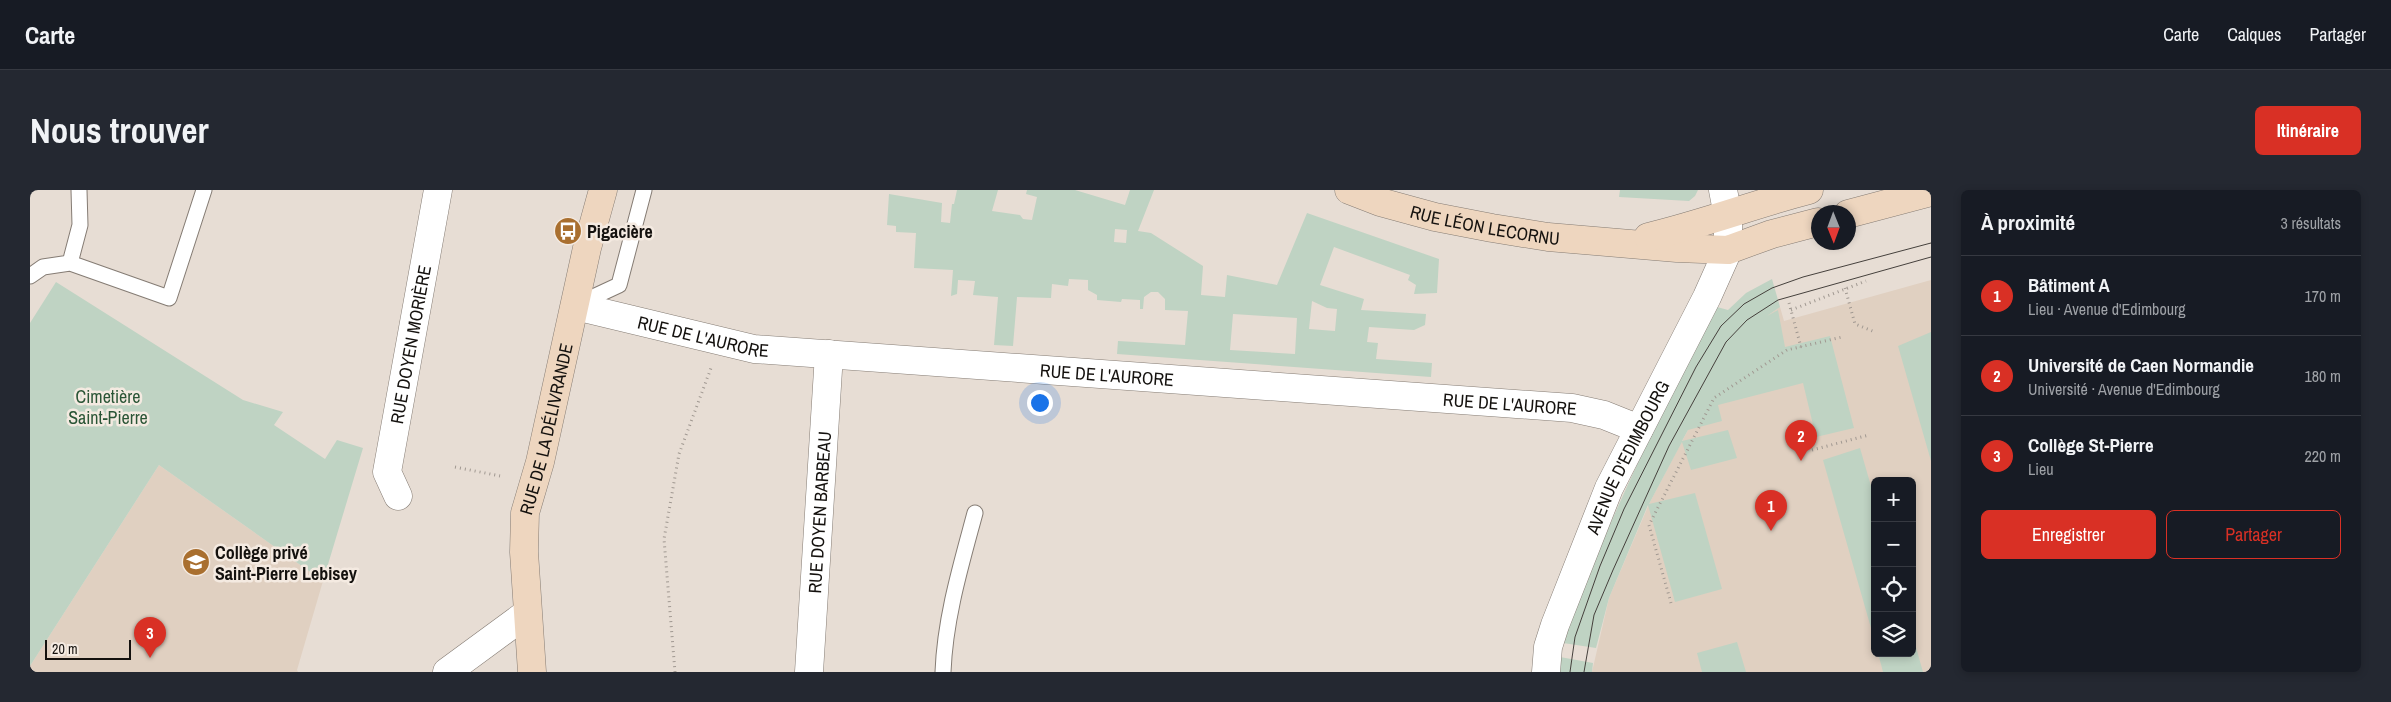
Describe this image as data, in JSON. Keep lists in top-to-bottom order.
{
  "streets": {
    "main road": ["RUE LÉON LECORNU", "RUE DE LA DÉLIVRANDE"],
    "street": [
      "RUE DE L'AURORE",
      "RUE DOYEN MORIÈRE",
      "AVENUE D'EDIMBOURG",
      "RUE DOYEN BARBEAU"
    ]
  },
  "crossings": [
    ["RUE LÉON LECORNU", "AVENUE D'EDIMBOURG"],
    ["RUE DE L'AURORE", "RUE DE LA DÉLIVRANDE"],
    ["RUE DE L'AURORE", "AVENUE D'EDIMBOURG"],
    ["RUE DE L'AURORE", "RUE DOYEN BARBEAU"]
  ],
  "parks": ["Cimetière Saint-Pierre"],
  "places": {
    "bus stop": ["Pigacière"],
    "school or university": ["Collège privé Saint-Pierre Lebisey"]
  },
  "scale_bar": "20 m",
  "north": "bottom",
  "page": {
    "header": "Carte",
    "nav": ["Carte", "Calques", "Partager"],
    "buttons": [
      "Itinéraire",
      ["Enregistrer", "Partager"]
    ],
    "title": "Nous trouver",
    "heading": ["À proximité", "3 résultats"],
    "list": [
      {
        "mark": "1",
        "name": "Bâtiment A",
        "note": "Lieu · Avenue d'Edimbourg",
        "value": "170 m"
      },
      {
        "mark": "2",
        "name": "Université de Caen Normandie",
        "note": "Université · Avenue d'Edimbourg",
        "value": "180 m"
      },
      {
        "mark": "3",
        "name": "Collège St-Pierre",
        "note": "Lieu",
        "value": "220 m"
      }
    ],
    "pins": ["2", "1", "3"],
    "map_buttons": ["+", "−"],
    "scale": "20 m"
  }
}
